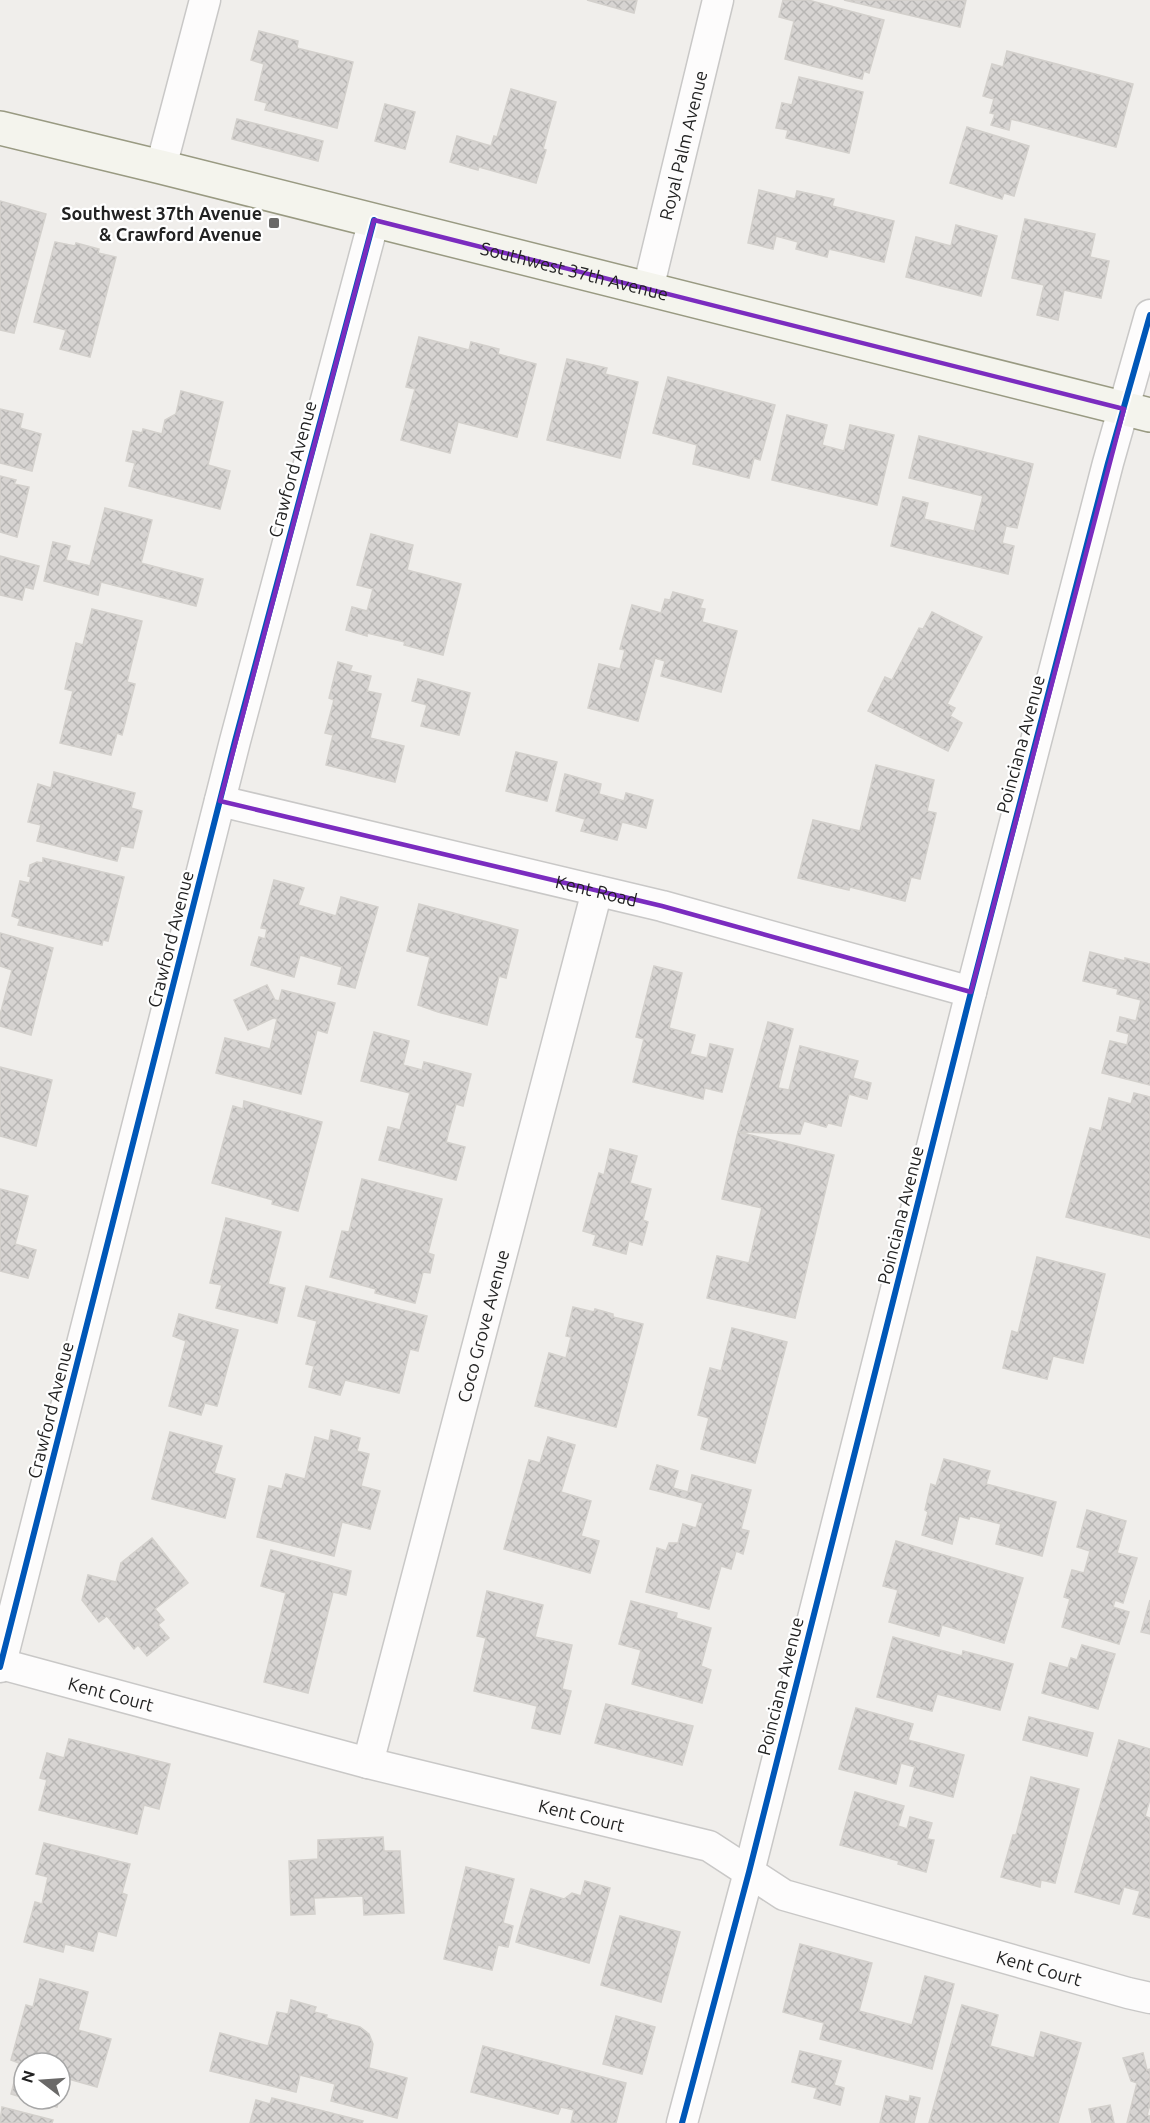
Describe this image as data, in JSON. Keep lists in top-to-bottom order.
{
  "streets": {
    "main road": ["Southwest 37th Avenue"],
    "street": [
      "Royal Palm Avenue",
      "Crawford Avenue",
      "Poinciana Avenue",
      "Kent Road",
      "Coco Grove Avenue",
      "Kent Court"
    ]
  },
  "crossings": [
    ["Royal Palm Avenue", "Southwest 37th Avenue"],
    ["Southwest 37th Avenue", "Crawford Avenue"],
    ["Southwest 37th Avenue", "Poinciana Avenue"],
    ["Crawford Avenue", "Kent Road"],
    ["Crawford Avenue", "Kent Court"],
    ["Poinciana Avenue", "Kent Road"],
    ["Poinciana Avenue", "Kent Court"],
    ["Kent Road", "Coco Grove Avenue"],
    ["Coco Grove Avenue", "Kent Court"]
  ],
  "places": {
    "transit": ["Southwest 37th Avenue & Crawford Avenue"]
  },
  "north": "left"
}
